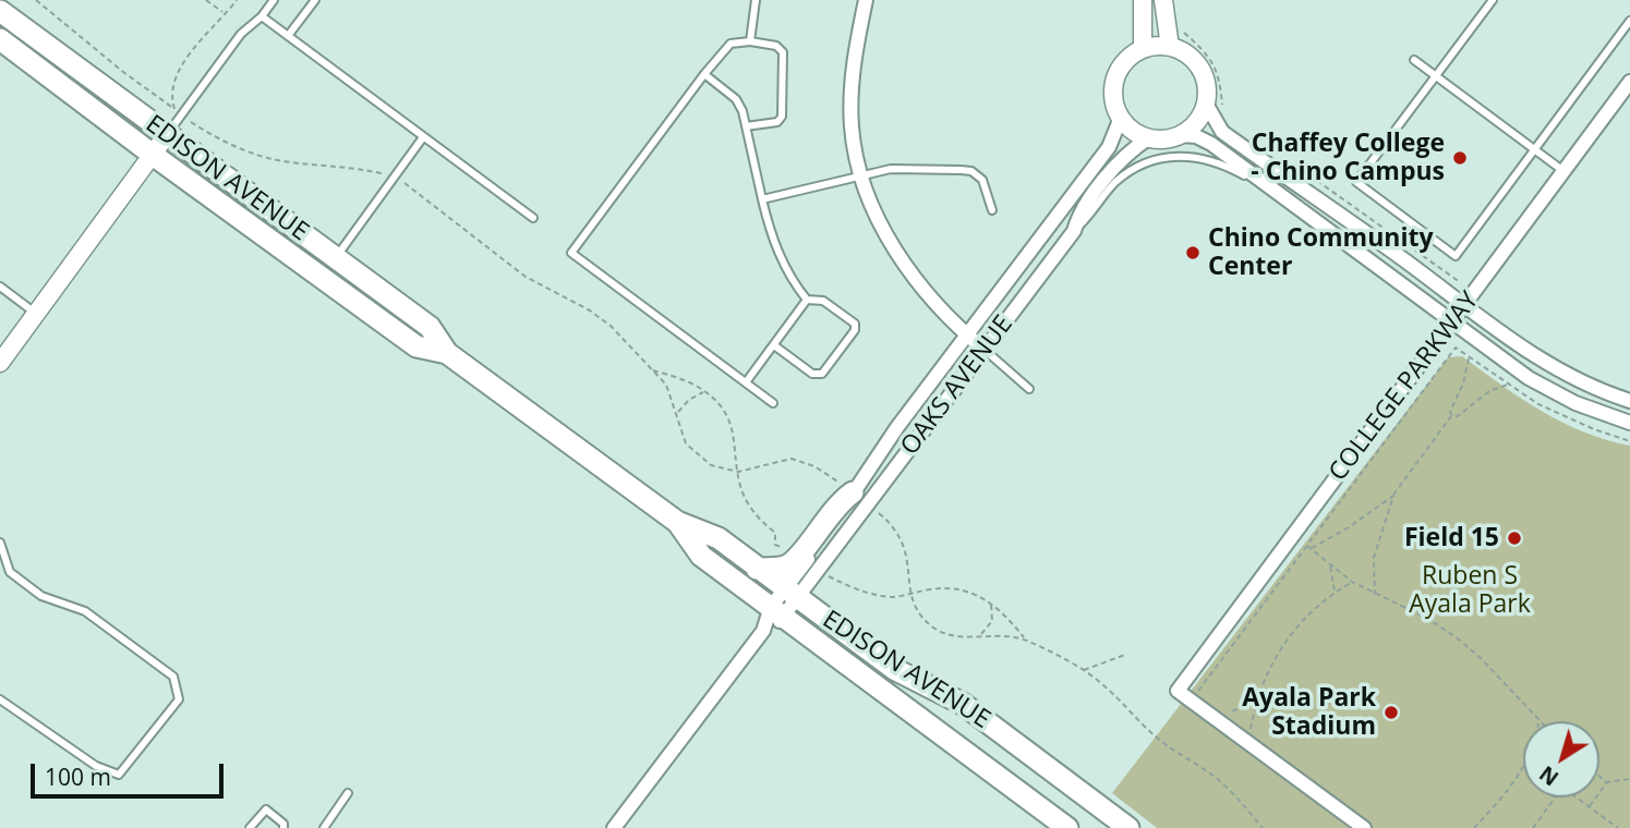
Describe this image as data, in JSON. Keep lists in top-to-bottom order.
{
  "streets": {
    "main road": ["EDISON AVENUE"],
    "street": ["OAKS AVENUE", "COLLEGE PARKWAY"]
  },
  "crossings": [
    ["EDISON AVENUE", "OAKS AVENUE"]
  ],
  "parks": ["Ruben S Ayala Park"],
  "places": [
    "Chaffey College - Chino Campus",
    "Chino Community Center",
    "Field 15",
    "Ayala Park Stadium"
  ],
  "scale_bar": "100 m",
  "north": "bottom left"
}
